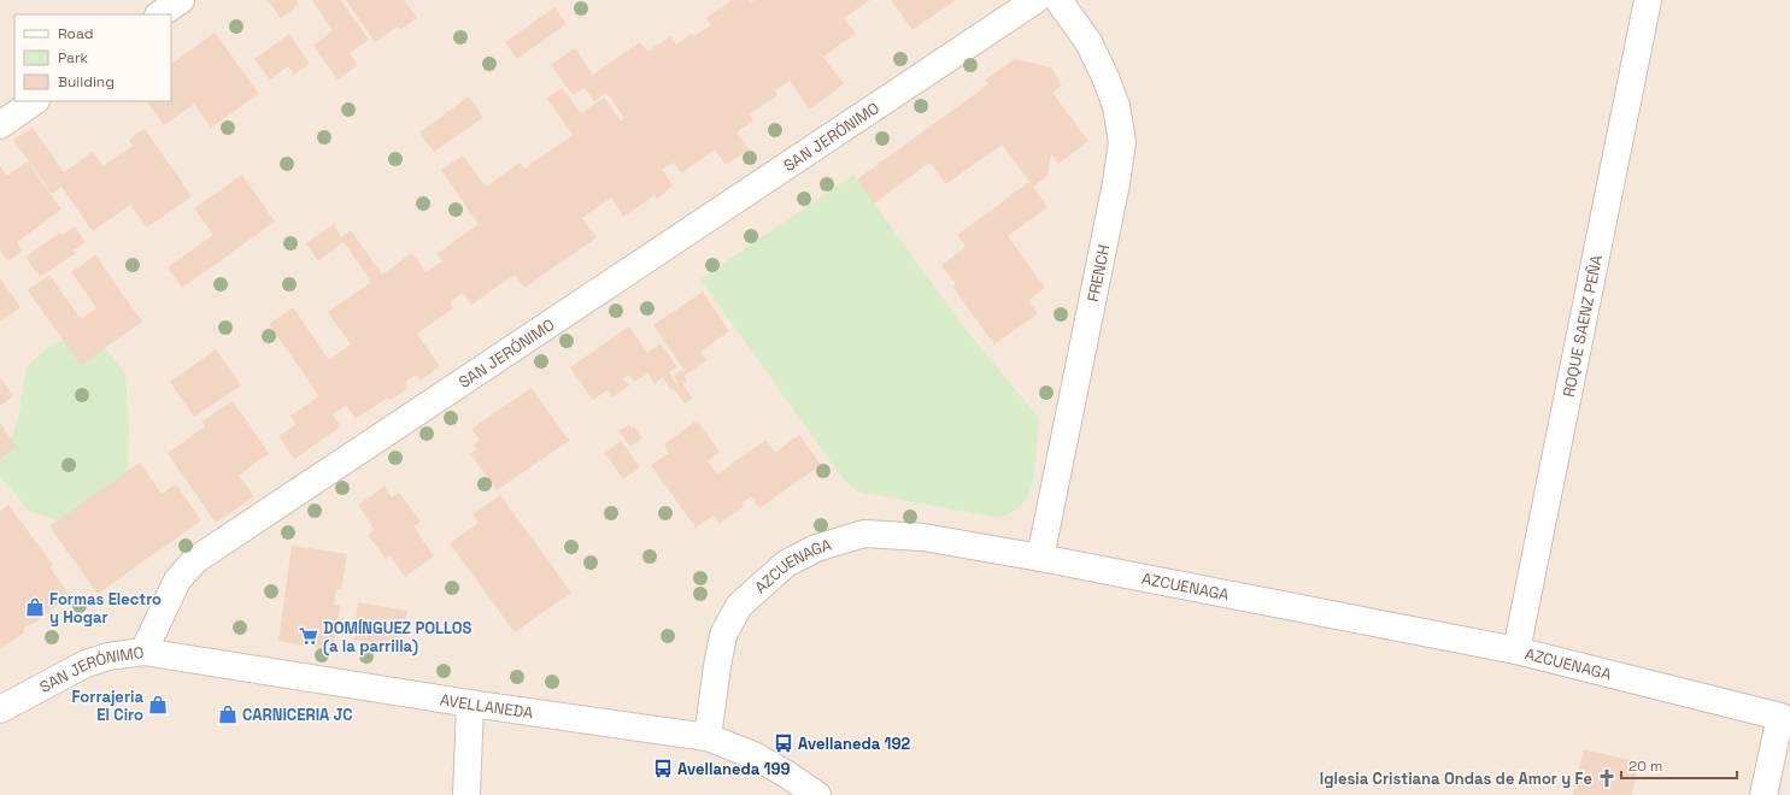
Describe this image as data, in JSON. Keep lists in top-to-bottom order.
{
  "streets": {
    "street": [
      "SAN JERÓNIMO",
      "FRENCH",
      "ROQUE SAENZ PEÑA",
      "AZCUENAGA",
      "AVELLANEDA"
    ]
  },
  "crossings": [
    ["SAN JERÓNIMO", "AVELLANEDA"],
    ["FRENCH", "AZCUENAGA"],
    ["ROQUE SAENZ PEÑA", "AZCUENAGA"],
    ["AZCUENAGA", "AVELLANEDA"]
  ],
  "places": {
    "shop": ["Formas Electro y Hogar", "Forrajeria El Ciro", "CARNICERIA JC"],
    "supermarket": ["DOMÍNGUEZ POLLOS (a la parrilla)"],
    "bus stop": ["Avellaneda 192", "Avellaneda 199"],
    "church": ["Iglesia Cristiana Ondas de Amor y Fe"]
  },
  "legend": ["Road", "Park", "Building"],
  "scale_bar": "20 m"
}
